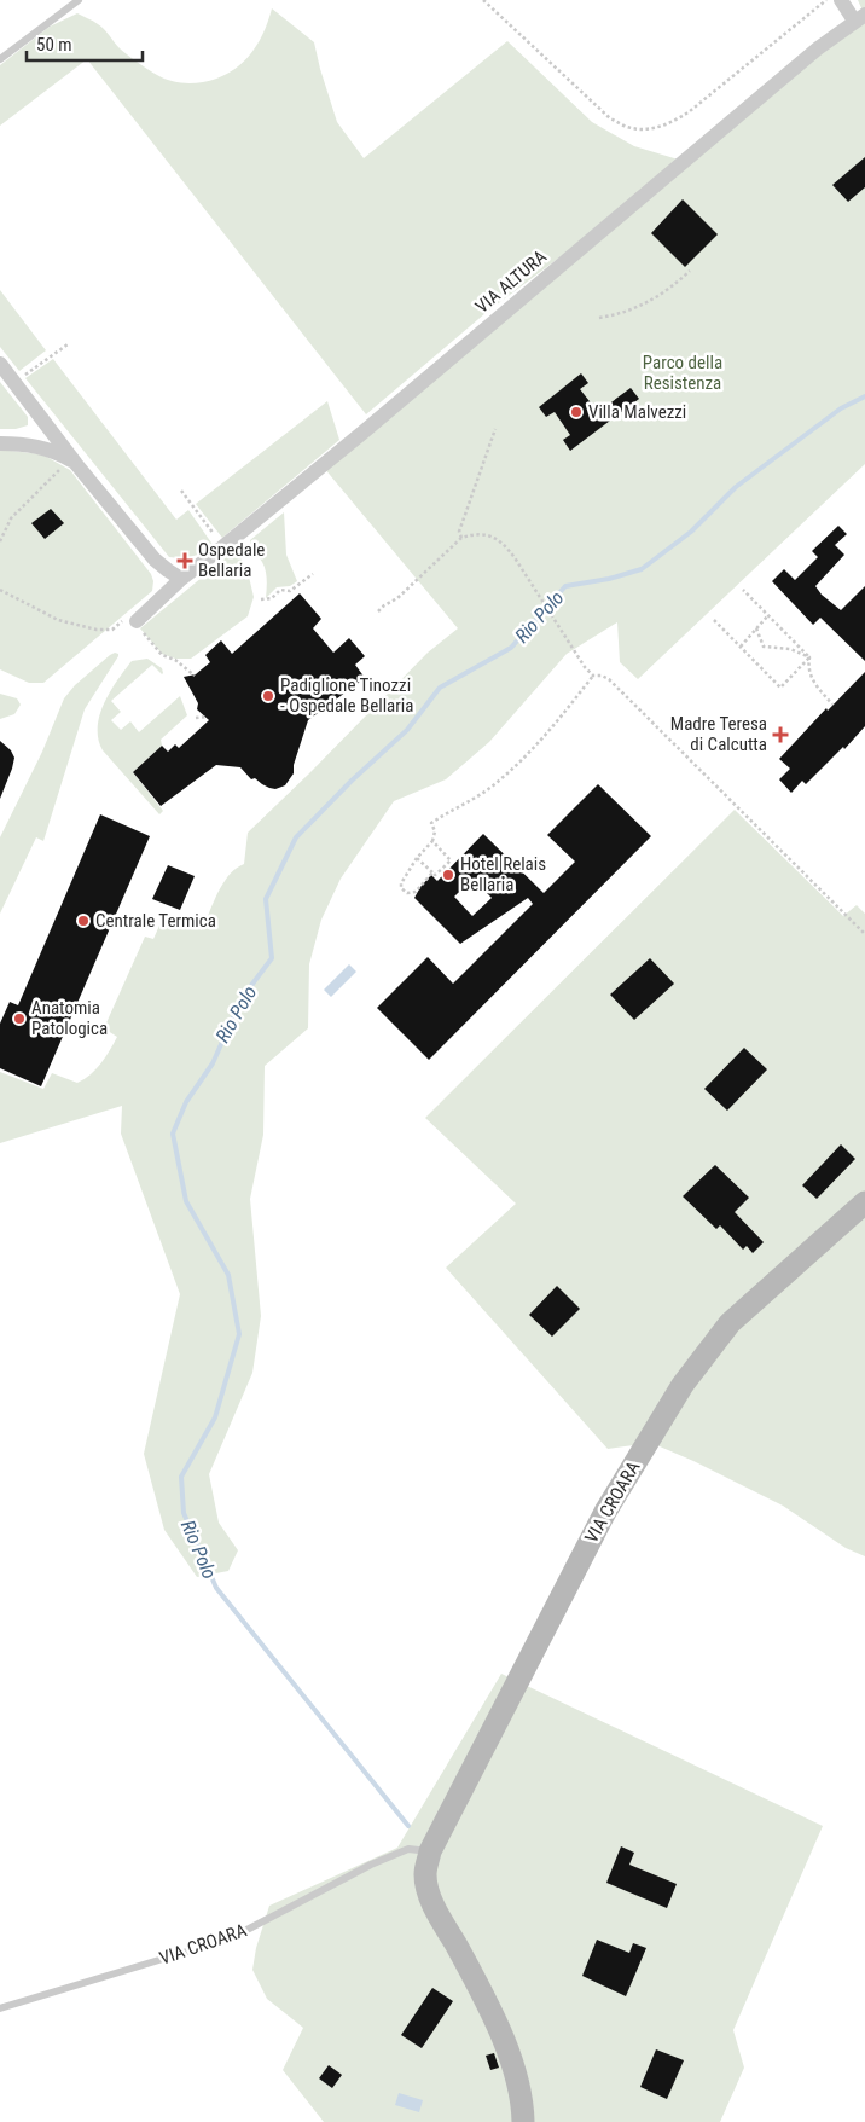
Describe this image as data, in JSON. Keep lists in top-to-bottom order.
{
  "streets": {
    "street": ["VIA ALTURA", "VIA CROARA"]
  },
  "water": ["Rio Polo"],
  "parks": ["Parco della Resistenza"],
  "places": {
    "other": [
      "Villa Malvezzi",
      "Padiglione Tinozzi - Ospedale Bellaria",
      "Hotel Relais Bellaria",
      "Centrale Termica",
      "Anatomia Patologica"
    ],
    "health": ["Ospedale Bellaria", "Madre Teresa di Calcutta"]
  },
  "scale_bar": "50 m"
}
